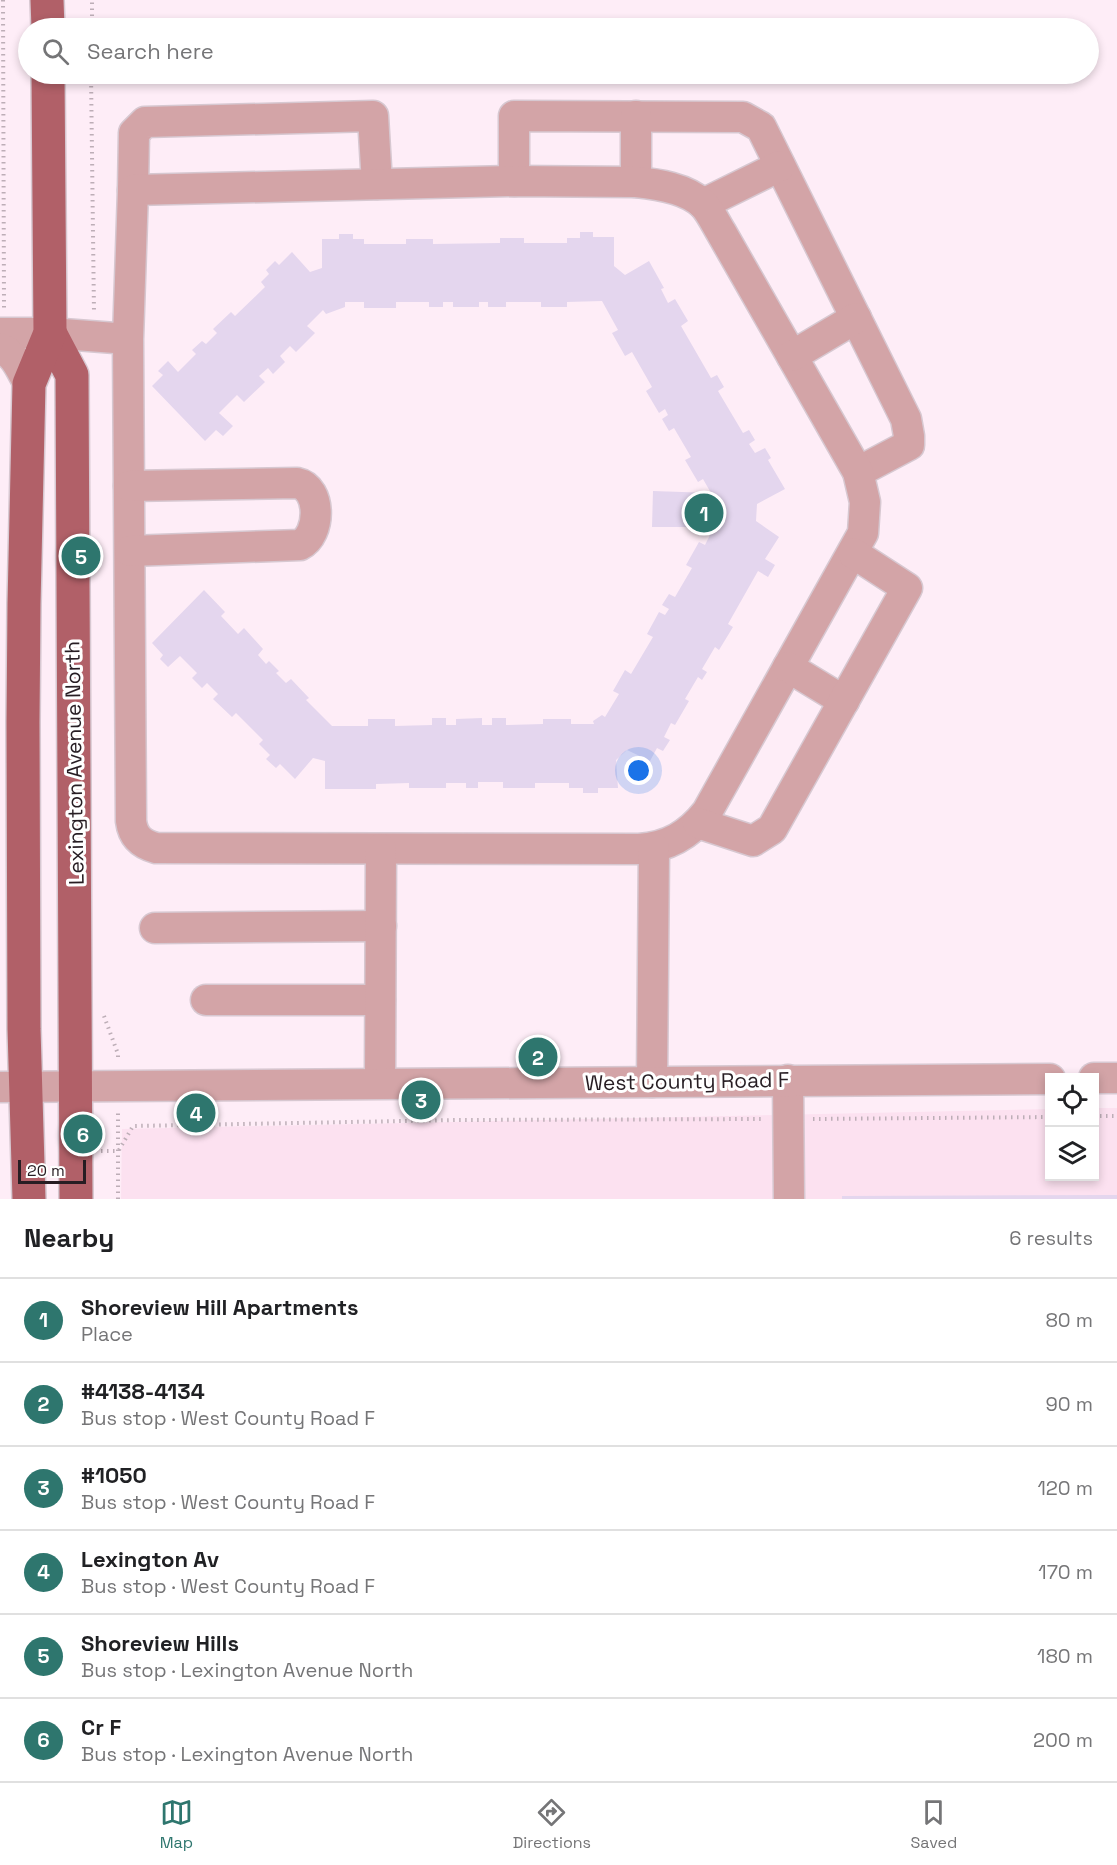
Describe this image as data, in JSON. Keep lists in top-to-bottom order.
{
  "streets": {
    "main road": ["Lexington Avenue North"],
    "street": ["West County Road F"]
  },
  "crossings": [
    ["Lexington Avenue North", "West County Road F"]
  ],
  "scale_bar": "20 m",
  "page": {
    "search": "Search here",
    "pins": [
      "1",
      "5",
      "2",
      "3",
      "4",
      "6"
    ],
    "scale": "20 m",
    "heading": ["Nearby", "6 results"],
    "list": [
      {
        "mark": "1",
        "name": "Shoreview Hill Apartments",
        "note": "Place",
        "value": "80 m"
      },
      {
        "mark": "2",
        "name": "#4138-4134",
        "note": "Bus stop · West County Road F",
        "value": "90 m"
      },
      {
        "mark": "3",
        "name": "#1050",
        "note": "Bus stop · West County Road F",
        "value": "120 m"
      },
      {
        "mark": "4",
        "name": "Lexington Av",
        "note": "Bus stop · West County Road F",
        "value": "170 m"
      },
      {
        "mark": "5",
        "name": "Shoreview Hills",
        "note": "Bus stop · Lexington Avenue North",
        "value": "180 m"
      },
      {
        "mark": "6",
        "name": "Cr F",
        "note": "Bus stop · Lexington Avenue North",
        "value": "200 m"
      }
    ],
    "nav": ["Map", "Directions", "Saved"]
  }
}
